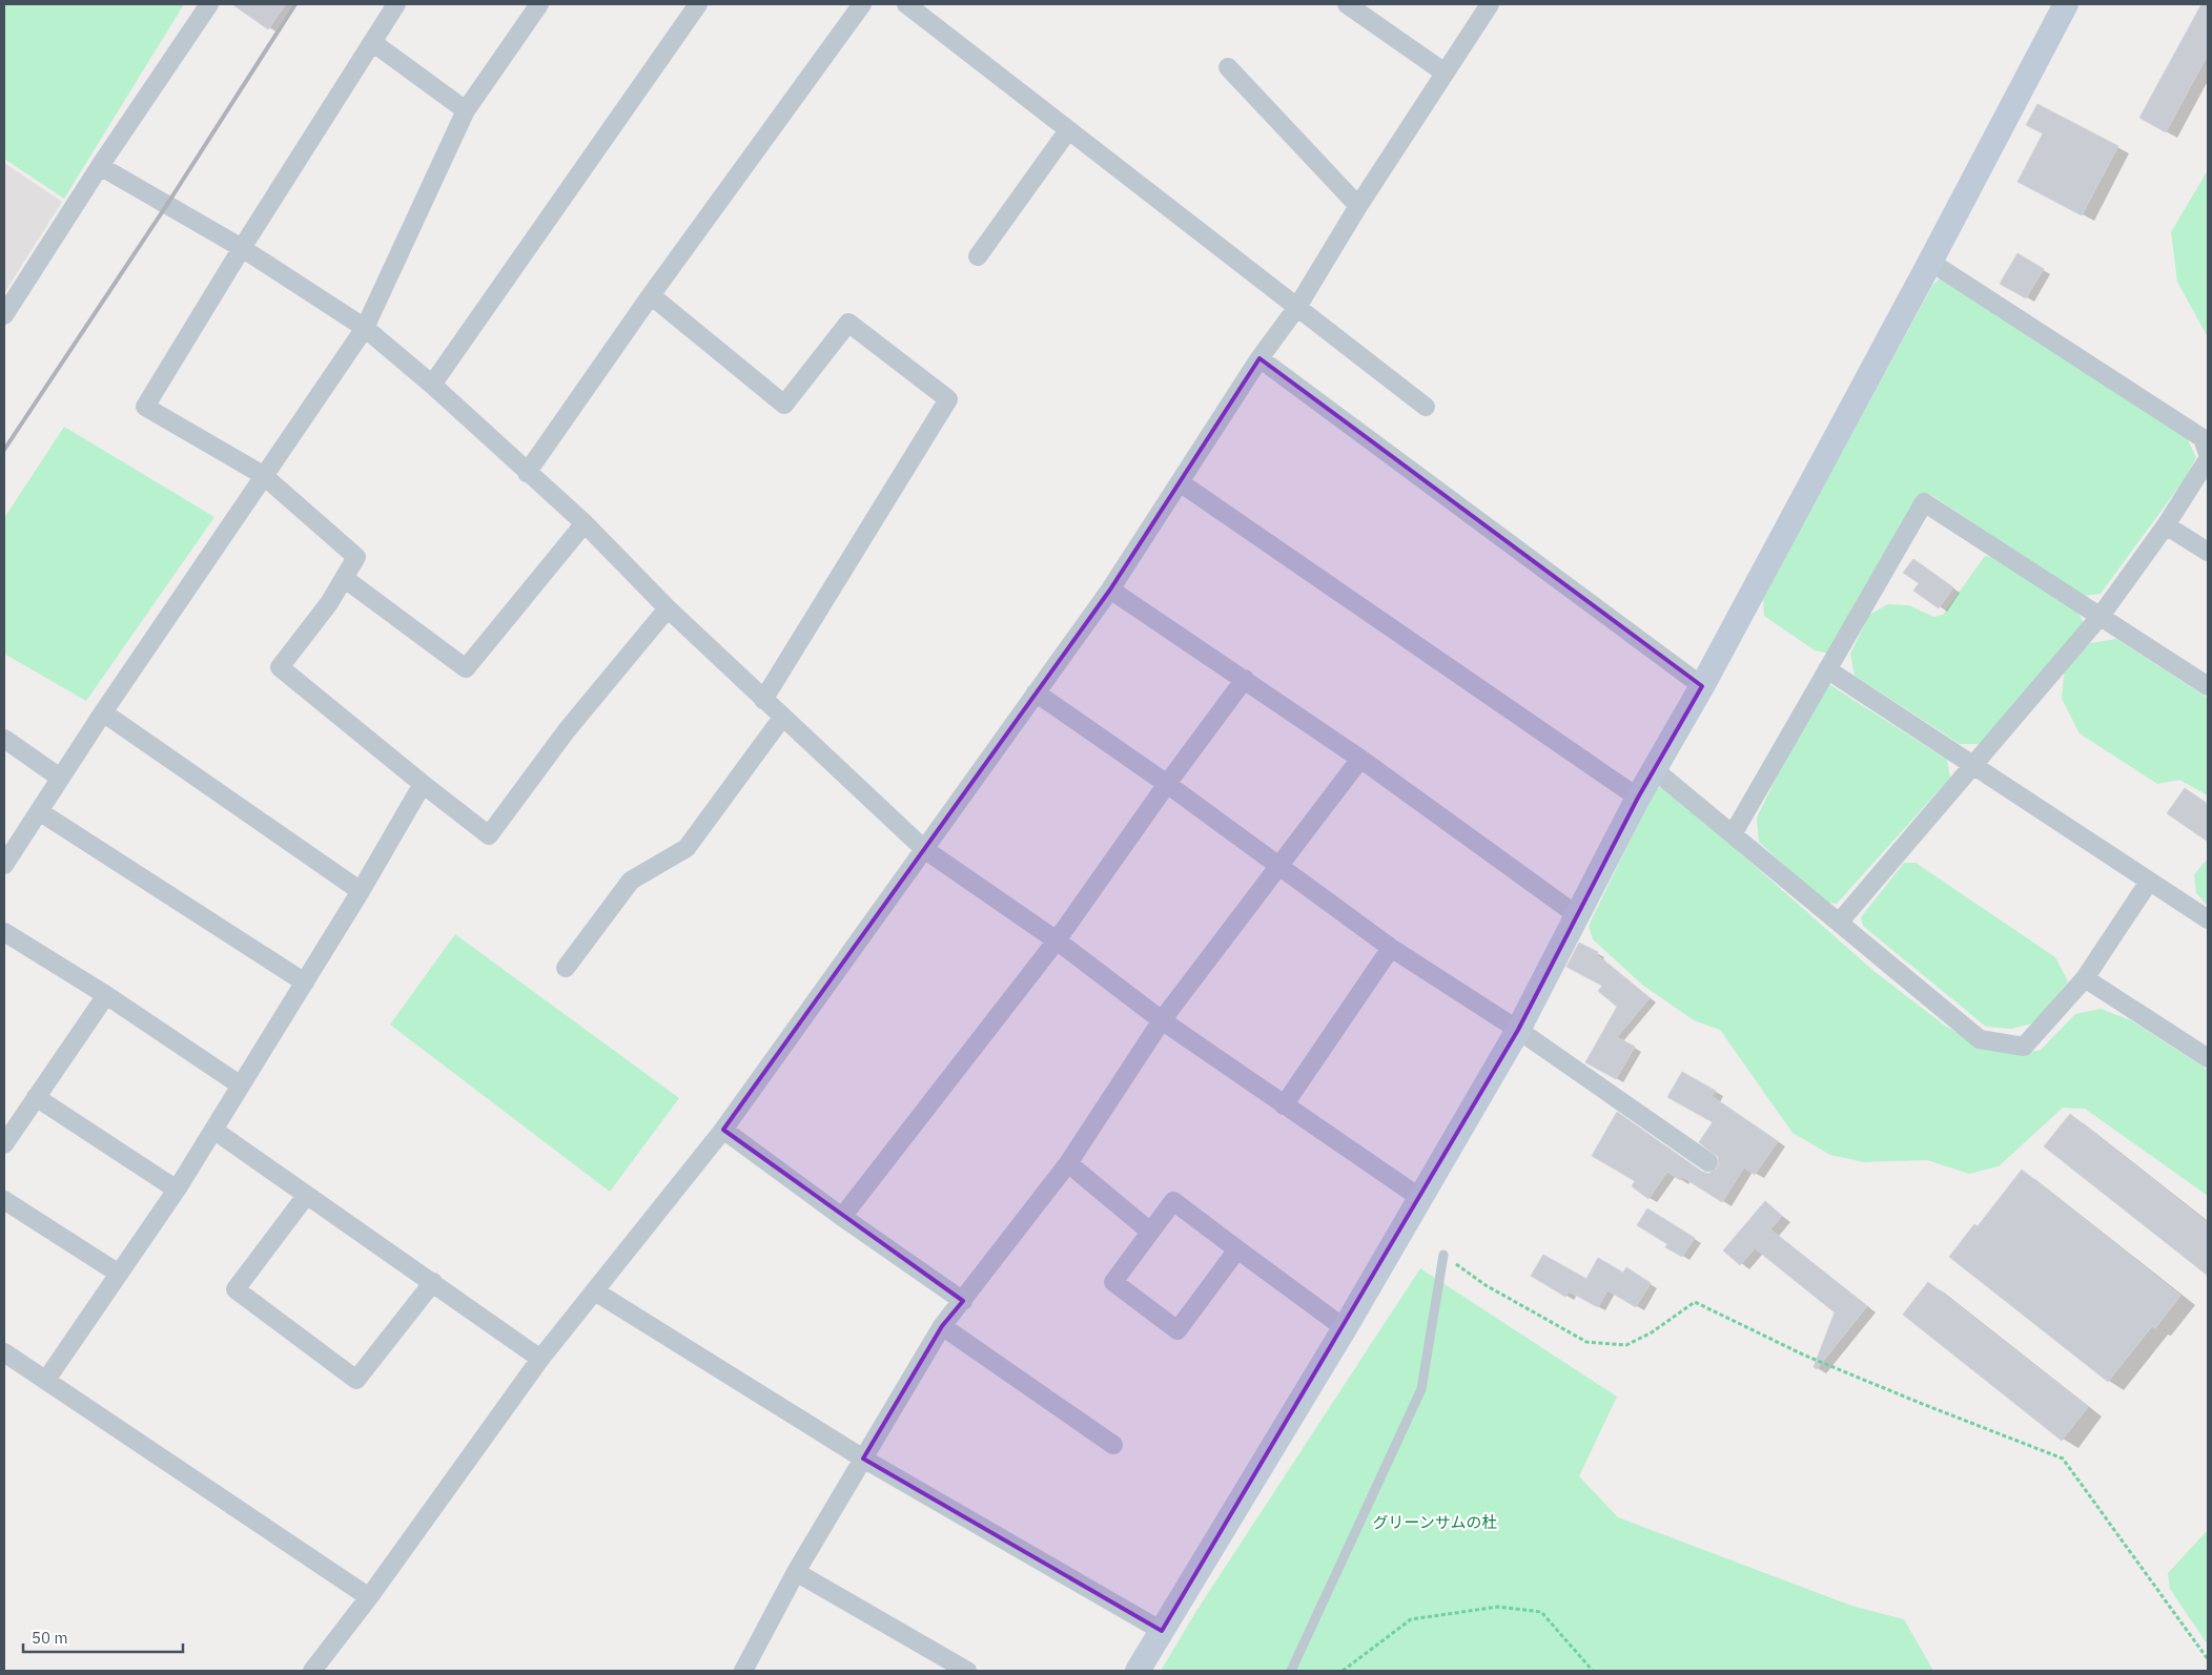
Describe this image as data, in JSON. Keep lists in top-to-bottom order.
{
  "parks": ["グリーンサムの杜"],
  "scale_bar": "50 m"
}
